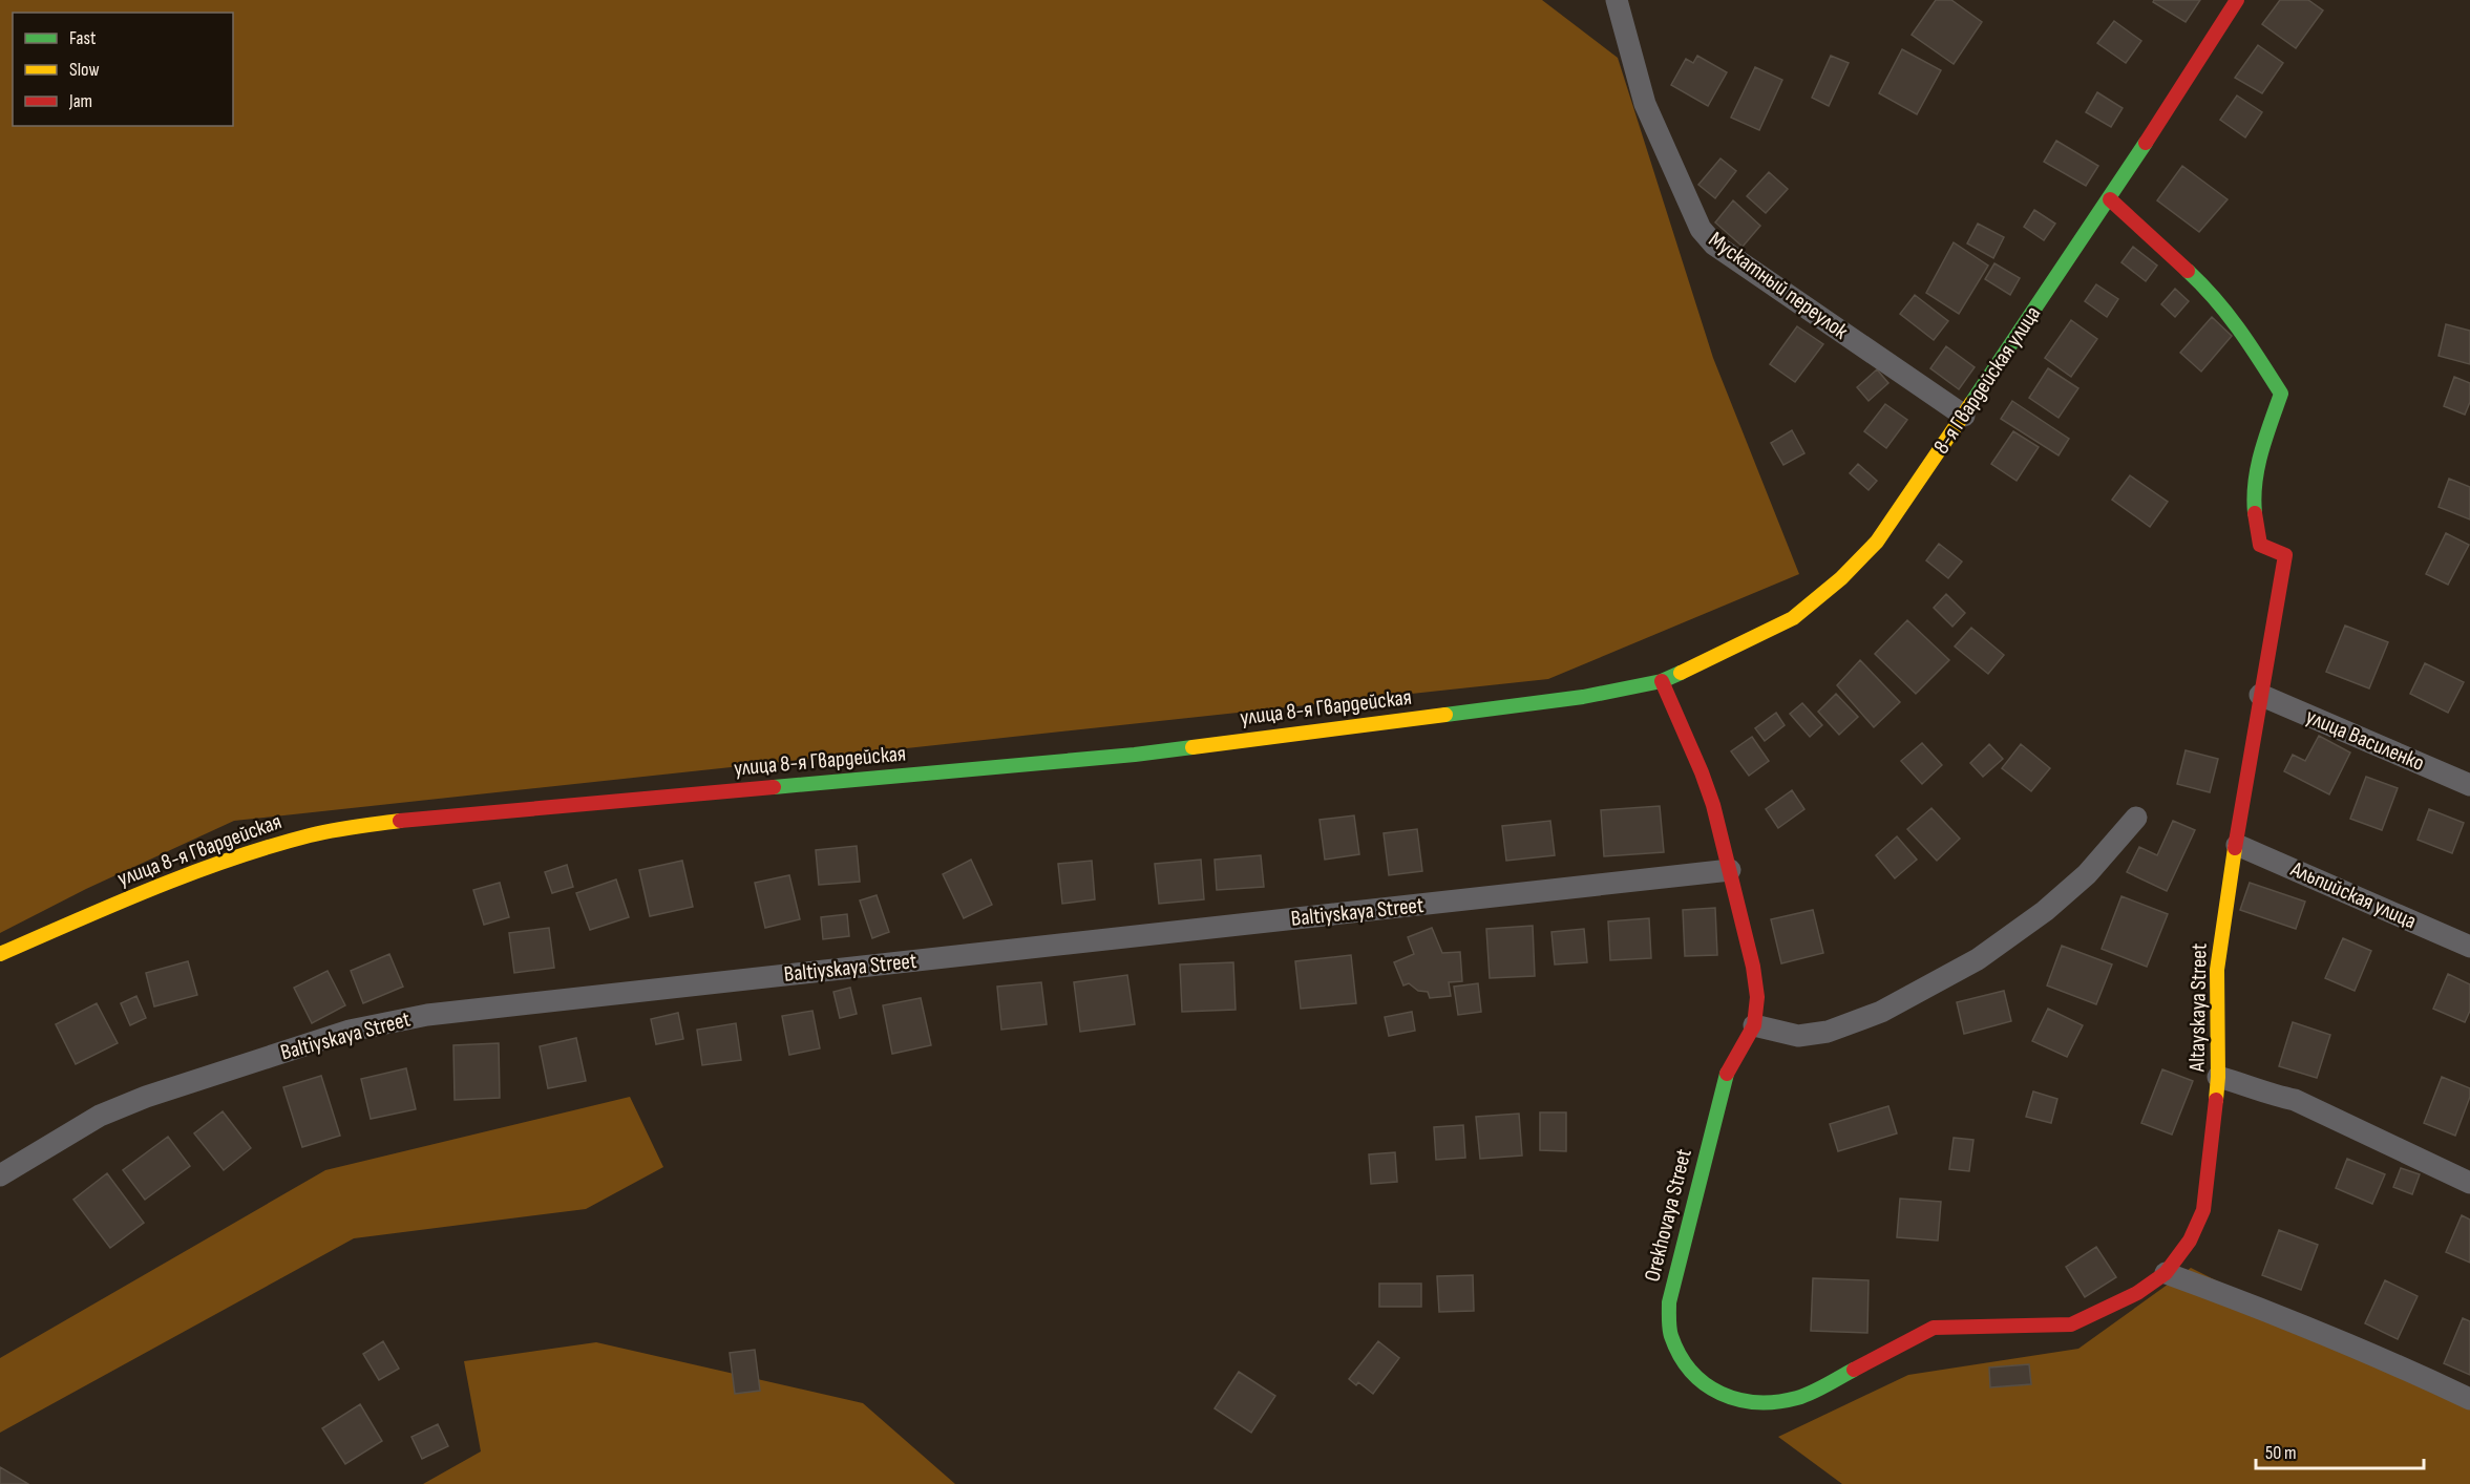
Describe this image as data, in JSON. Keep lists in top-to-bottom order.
{
  "streets": {
    "street": [
      "Мускатный переулок",
      "8-я Гвардейская улица",
      "улица 8-я Гвардейская",
      "улица Василенко",
      "Альпийская улица",
      "Baltiyskaya Street",
      "Altayskaya Street",
      "Orekhovaya Street"
    ]
  },
  "crossings": [
    ["Мускатный переулок", "8-я Гвардейская улица"],
    ["8-я Гвардейская улица", "улица 8-я Гвардейская"],
    ["8-я Гвардейская улица", "Altayskaya Street"],
    ["8-я Гвардейская улица", "Orekhovaya Street"],
    ["улица 8-я Гвардейская", "Orekhovaya Street"],
    ["улица Василенко", "Altayskaya Street"],
    ["Альпийская улица", "Altayskaya Street"],
    ["Baltiyskaya Street", "Orekhovaya Street"],
    ["Altayskaya Street", "Orekhovaya Street"]
  ],
  "legend": ["Fast", "Slow", "Jam"],
  "scale_bar": "50 m"
}
